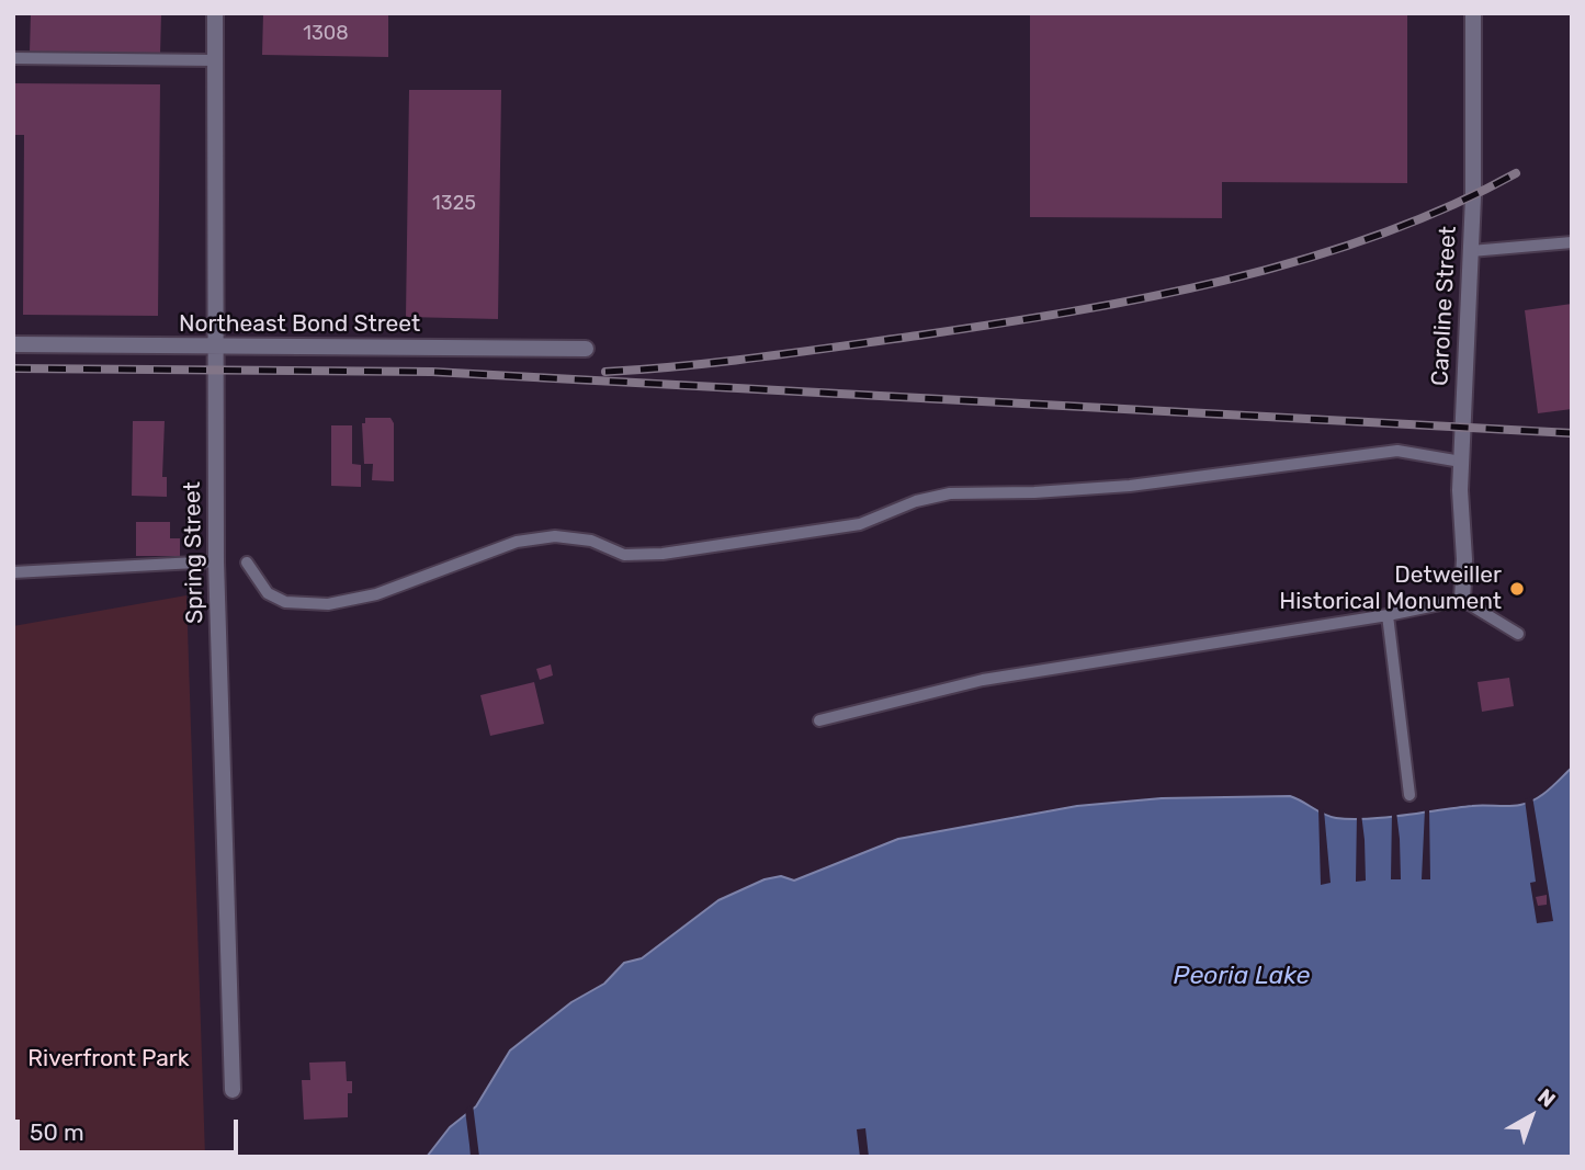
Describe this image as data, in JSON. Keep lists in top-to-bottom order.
{
  "streets": {
    "street": ["Caroline Street", "Northeast Bond Street", "Spring Street"]
  },
  "crossings": [
    ["Northeast Bond Street", "Spring Street"]
  ],
  "water": ["Peoria Lake"],
  "parks": ["Riverfront Park"],
  "places": ["Detweiller Historical Monument"],
  "house_numbers": ["1308", "1325"],
  "scale_bar": "50 m",
  "north": "top right"
}
